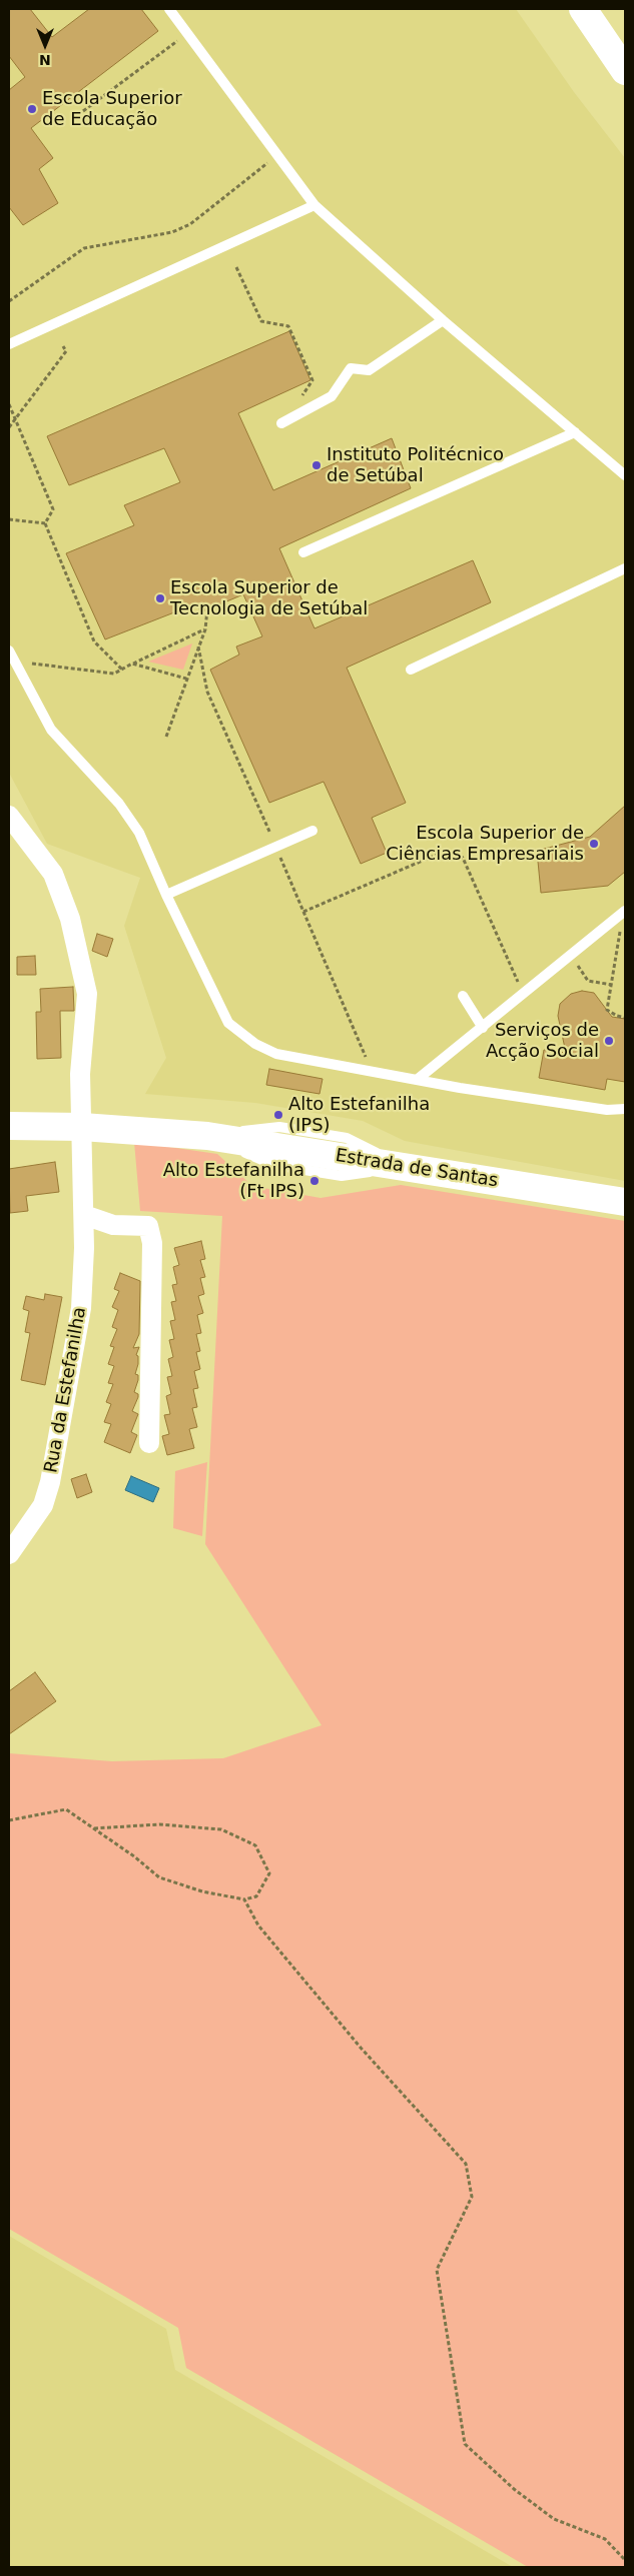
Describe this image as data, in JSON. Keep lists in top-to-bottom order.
{
  "streets": {
    "main road": ["Estrada de Santas"],
    "street": ["Rua da Estefanilha"]
  },
  "crossings": [
    ["Estrada de Santas", "Rua da Estefanilha"]
  ],
  "places": [
    "Escola Superior de Educação",
    "Instituto Politécnico de Setúbal",
    "Escola Superior de Tecnologia de Setúbal",
    "Escola Superior de Ciências Empresariais",
    "Serviços de Acção Social",
    "Alto Estefanilha (IPS)",
    "Alto Estefanilha (Ft IPS)"
  ],
  "north": "bottom"
}
